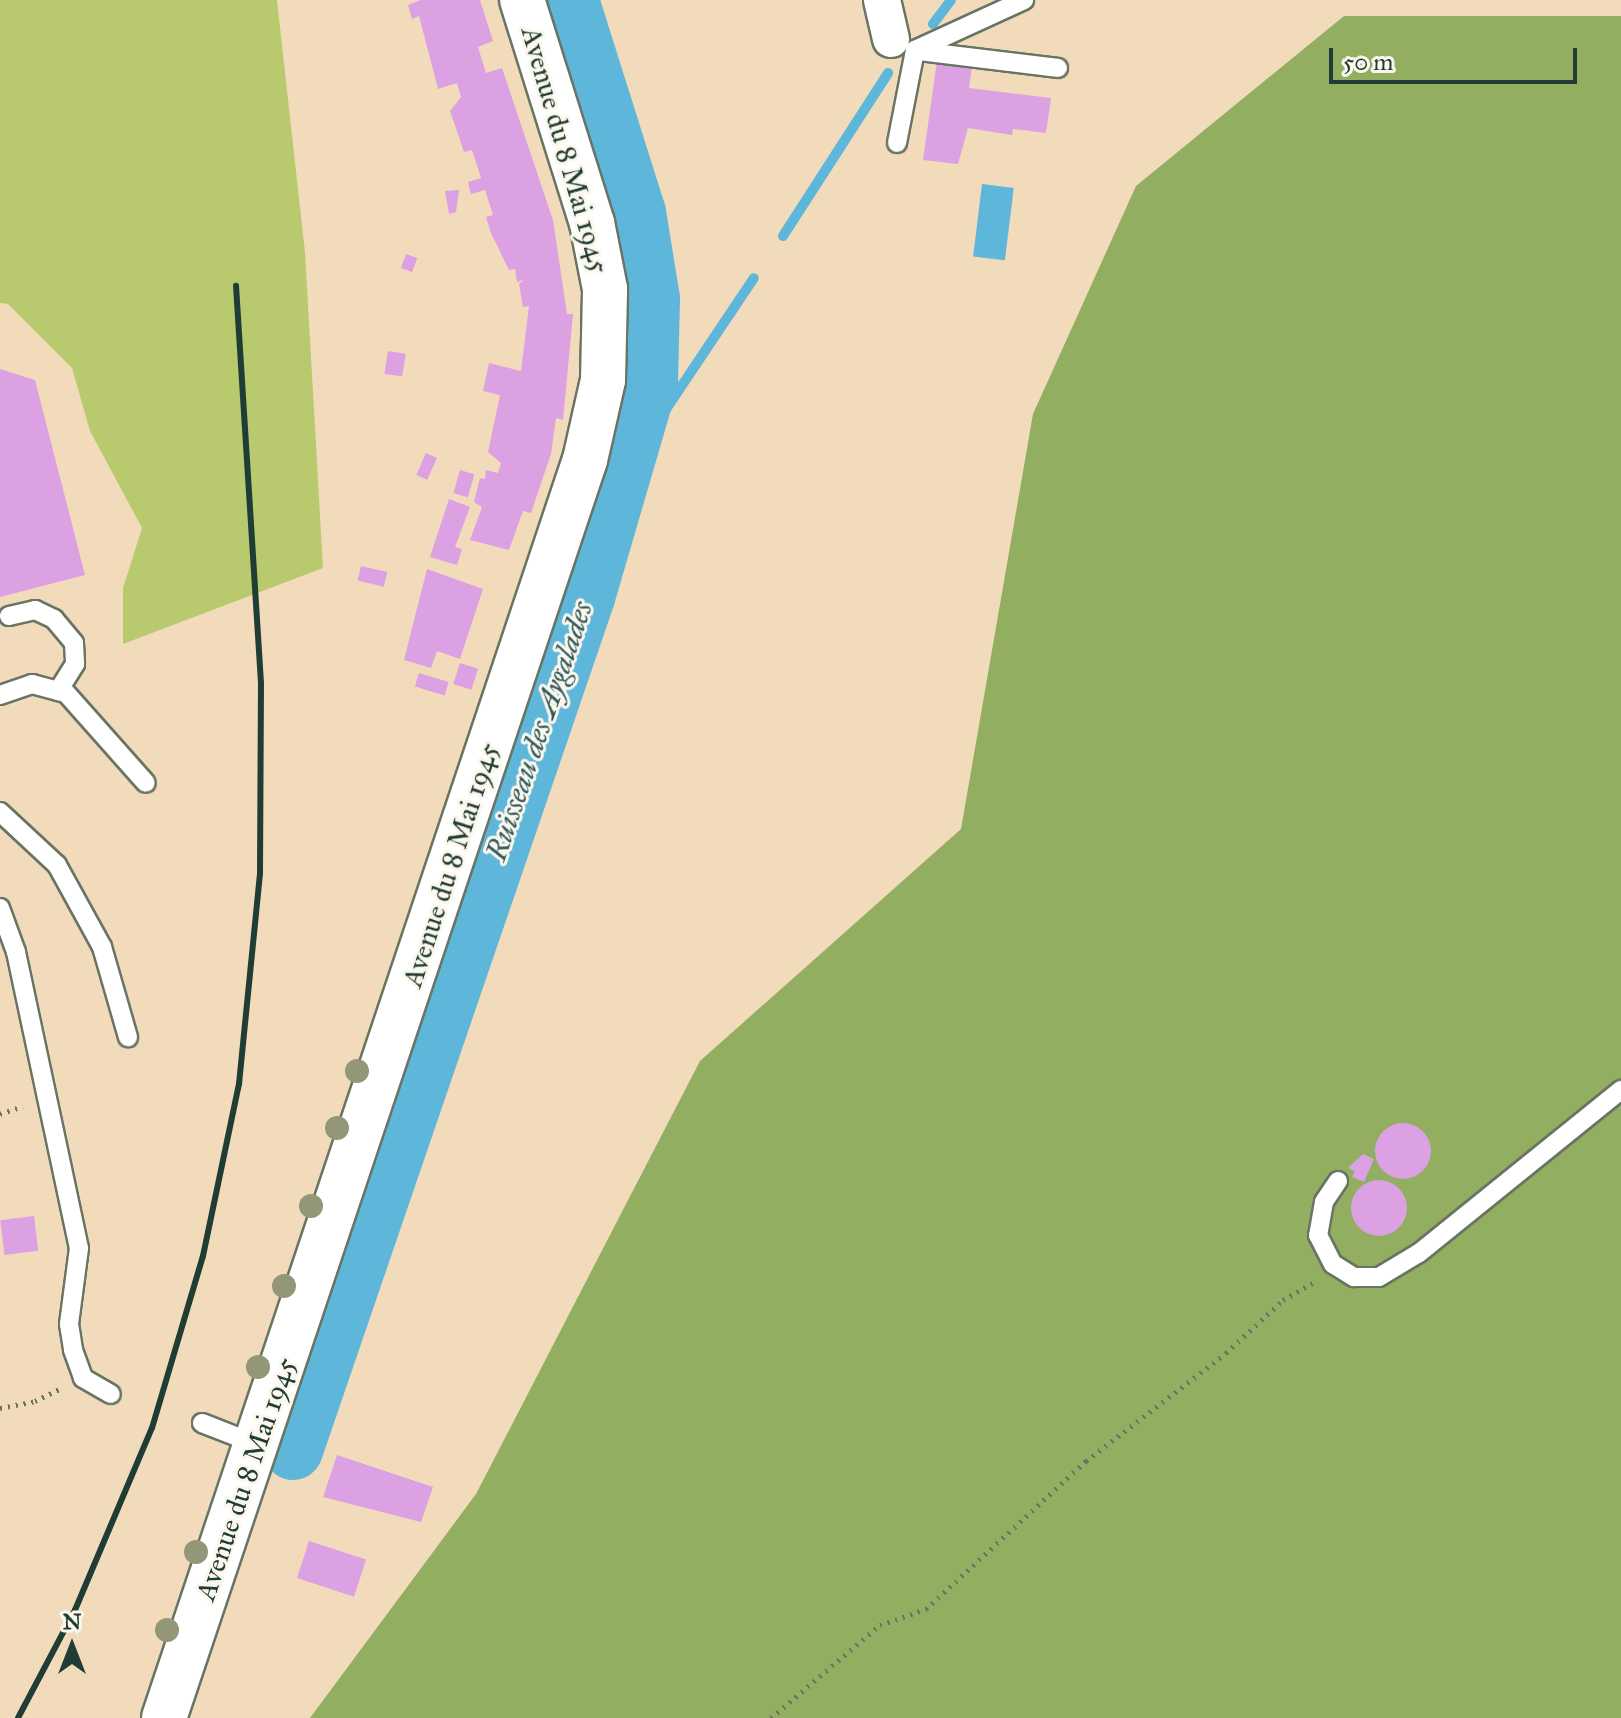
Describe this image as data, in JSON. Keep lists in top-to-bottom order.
{
  "streets": {
    "main road": ["Avenue du 8 Mai 1945"]
  },
  "water": ["Ruisseau des Aygalades"],
  "scale_bar": "50 m",
  "north": "top"
}
